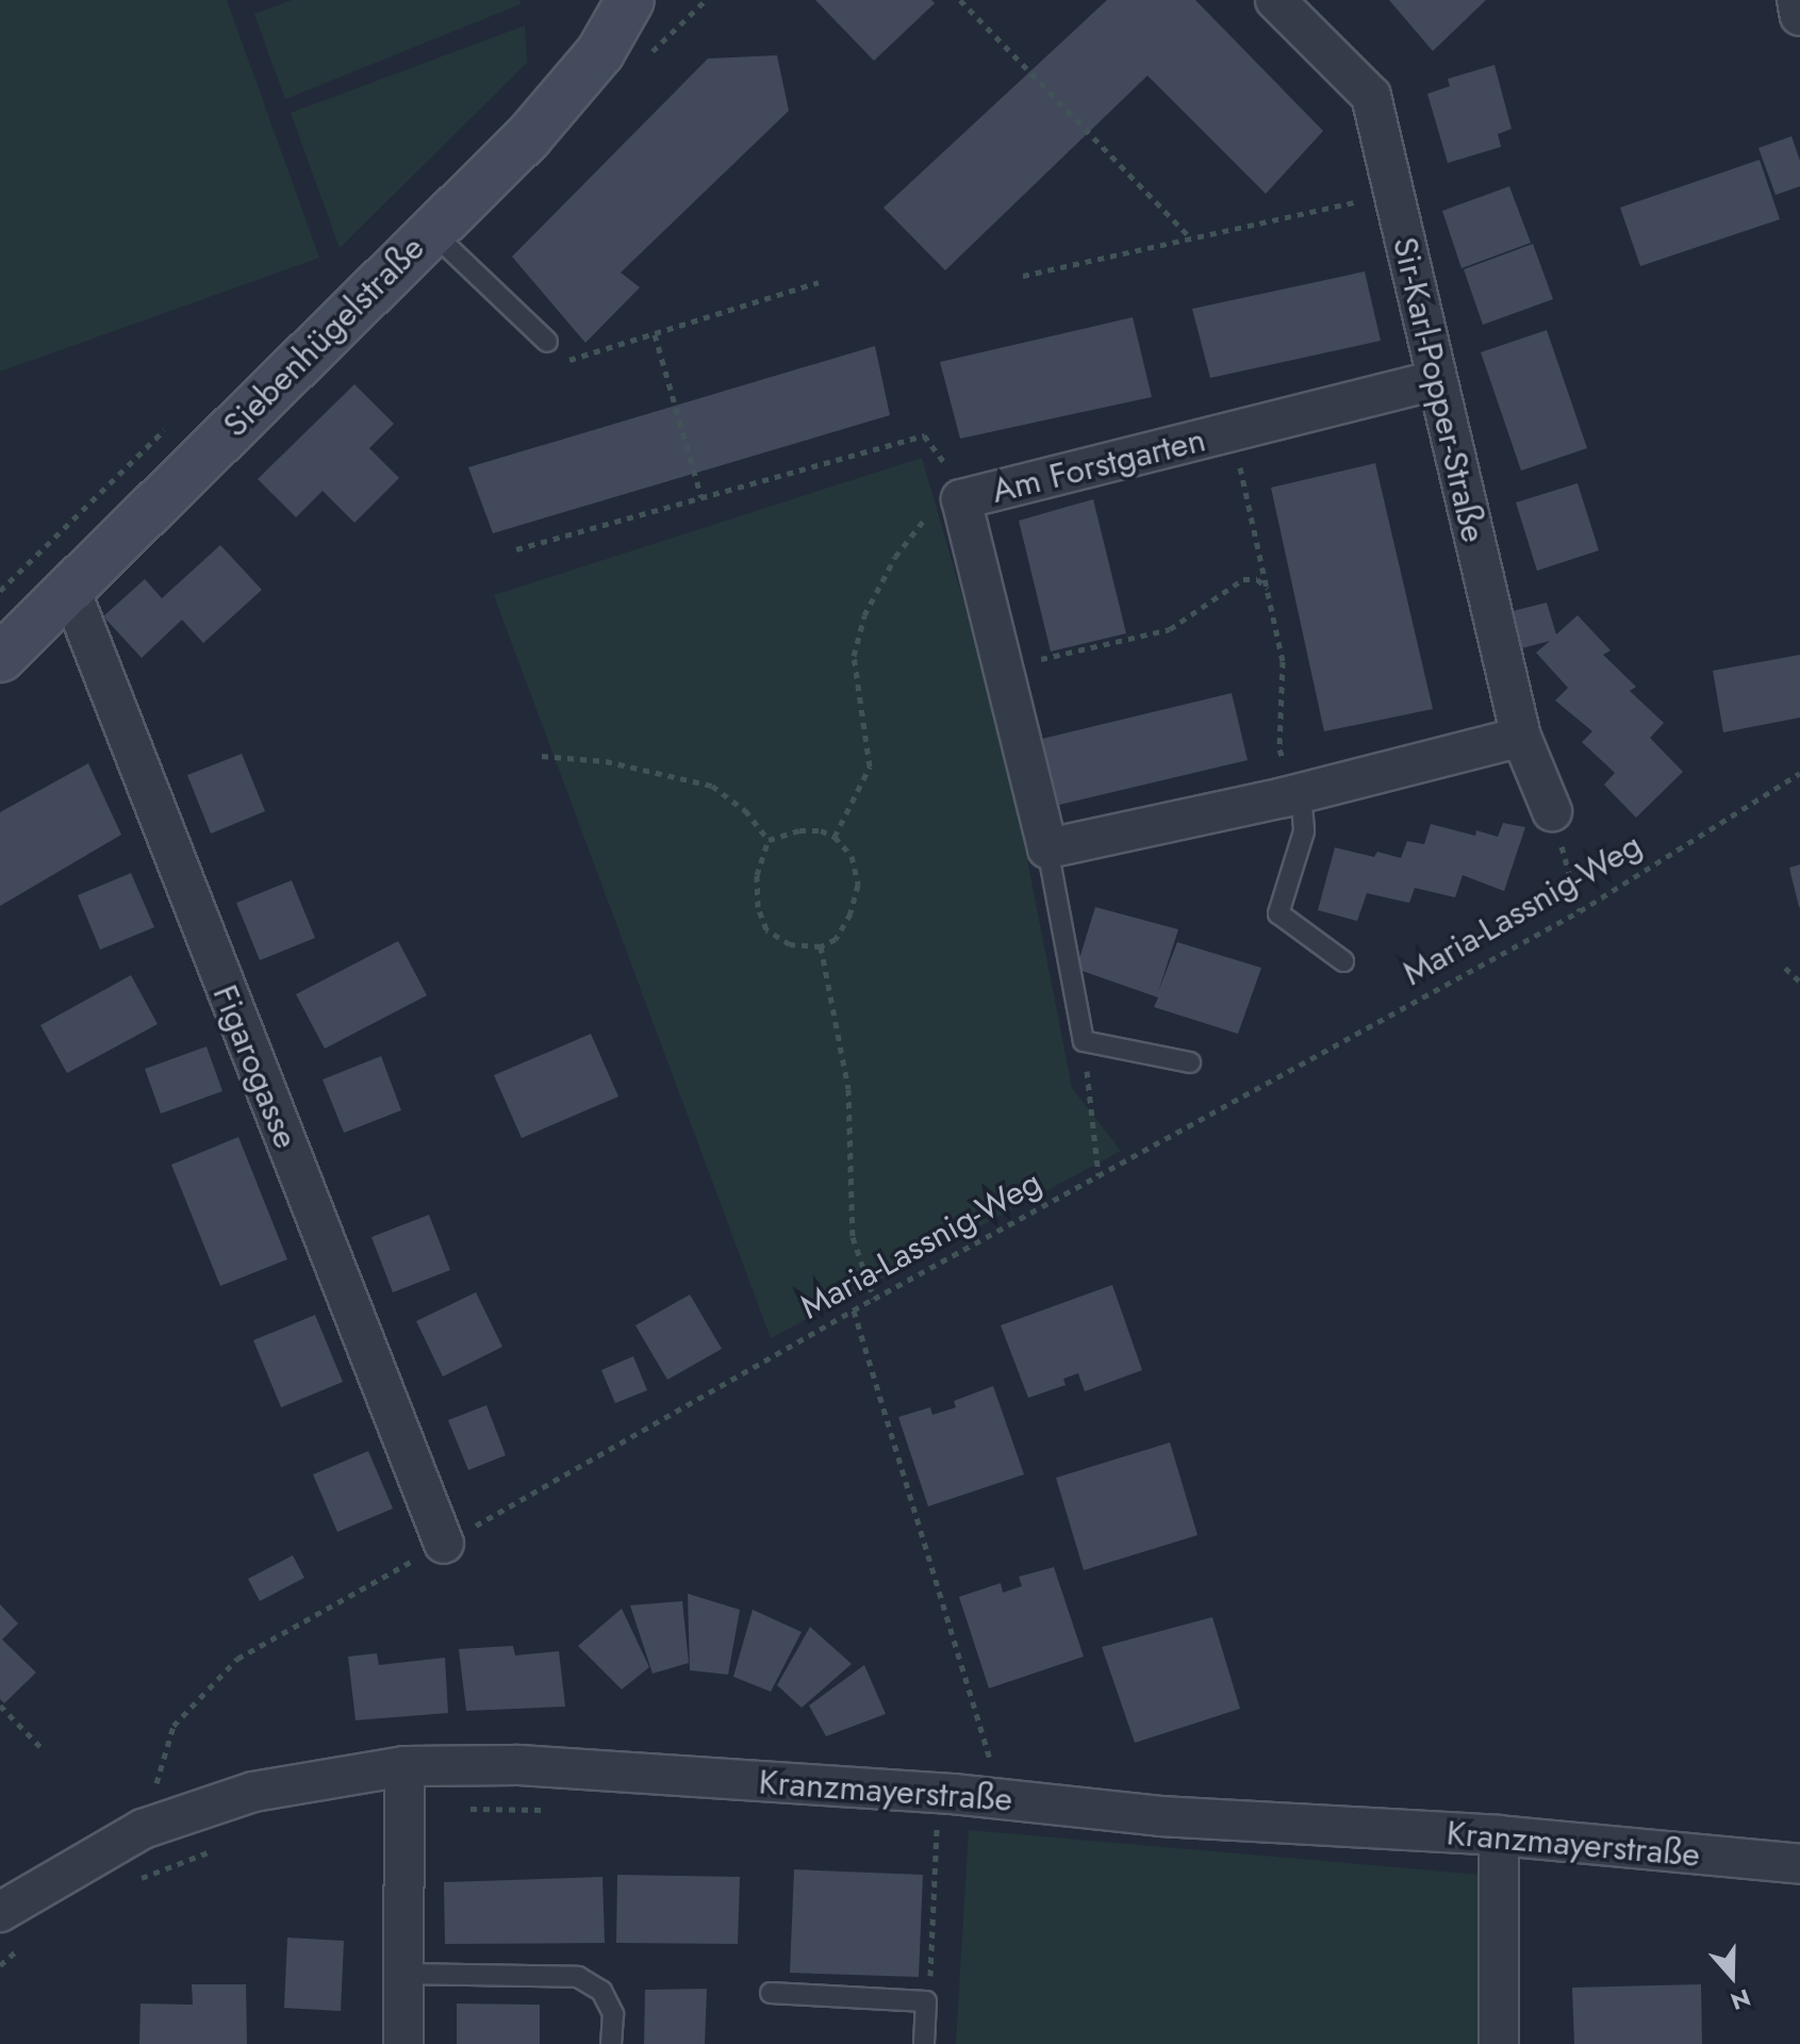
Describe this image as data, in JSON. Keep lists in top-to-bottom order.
{
  "streets": {
    "street": [
      "Siebenhügelstraße",
      "Sir-Karl-Popper-Straße",
      "Am Forstgarten",
      "Figarogasse",
      "Kranzmayerstraße"
    ],
    "path": ["Maria-Lassnig-Weg"]
  },
  "crossings": [
    ["Siebenhügelstraße", "Figarogasse"],
    ["Sir-Karl-Popper-Straße", "Am Forstgarten"],
    ["Maria-Lassnig-Weg", "Figarogasse"],
    ["Maria-Lassnig-Weg", "Kranzmayerstraße"]
  ],
  "north": "bottom"
}
